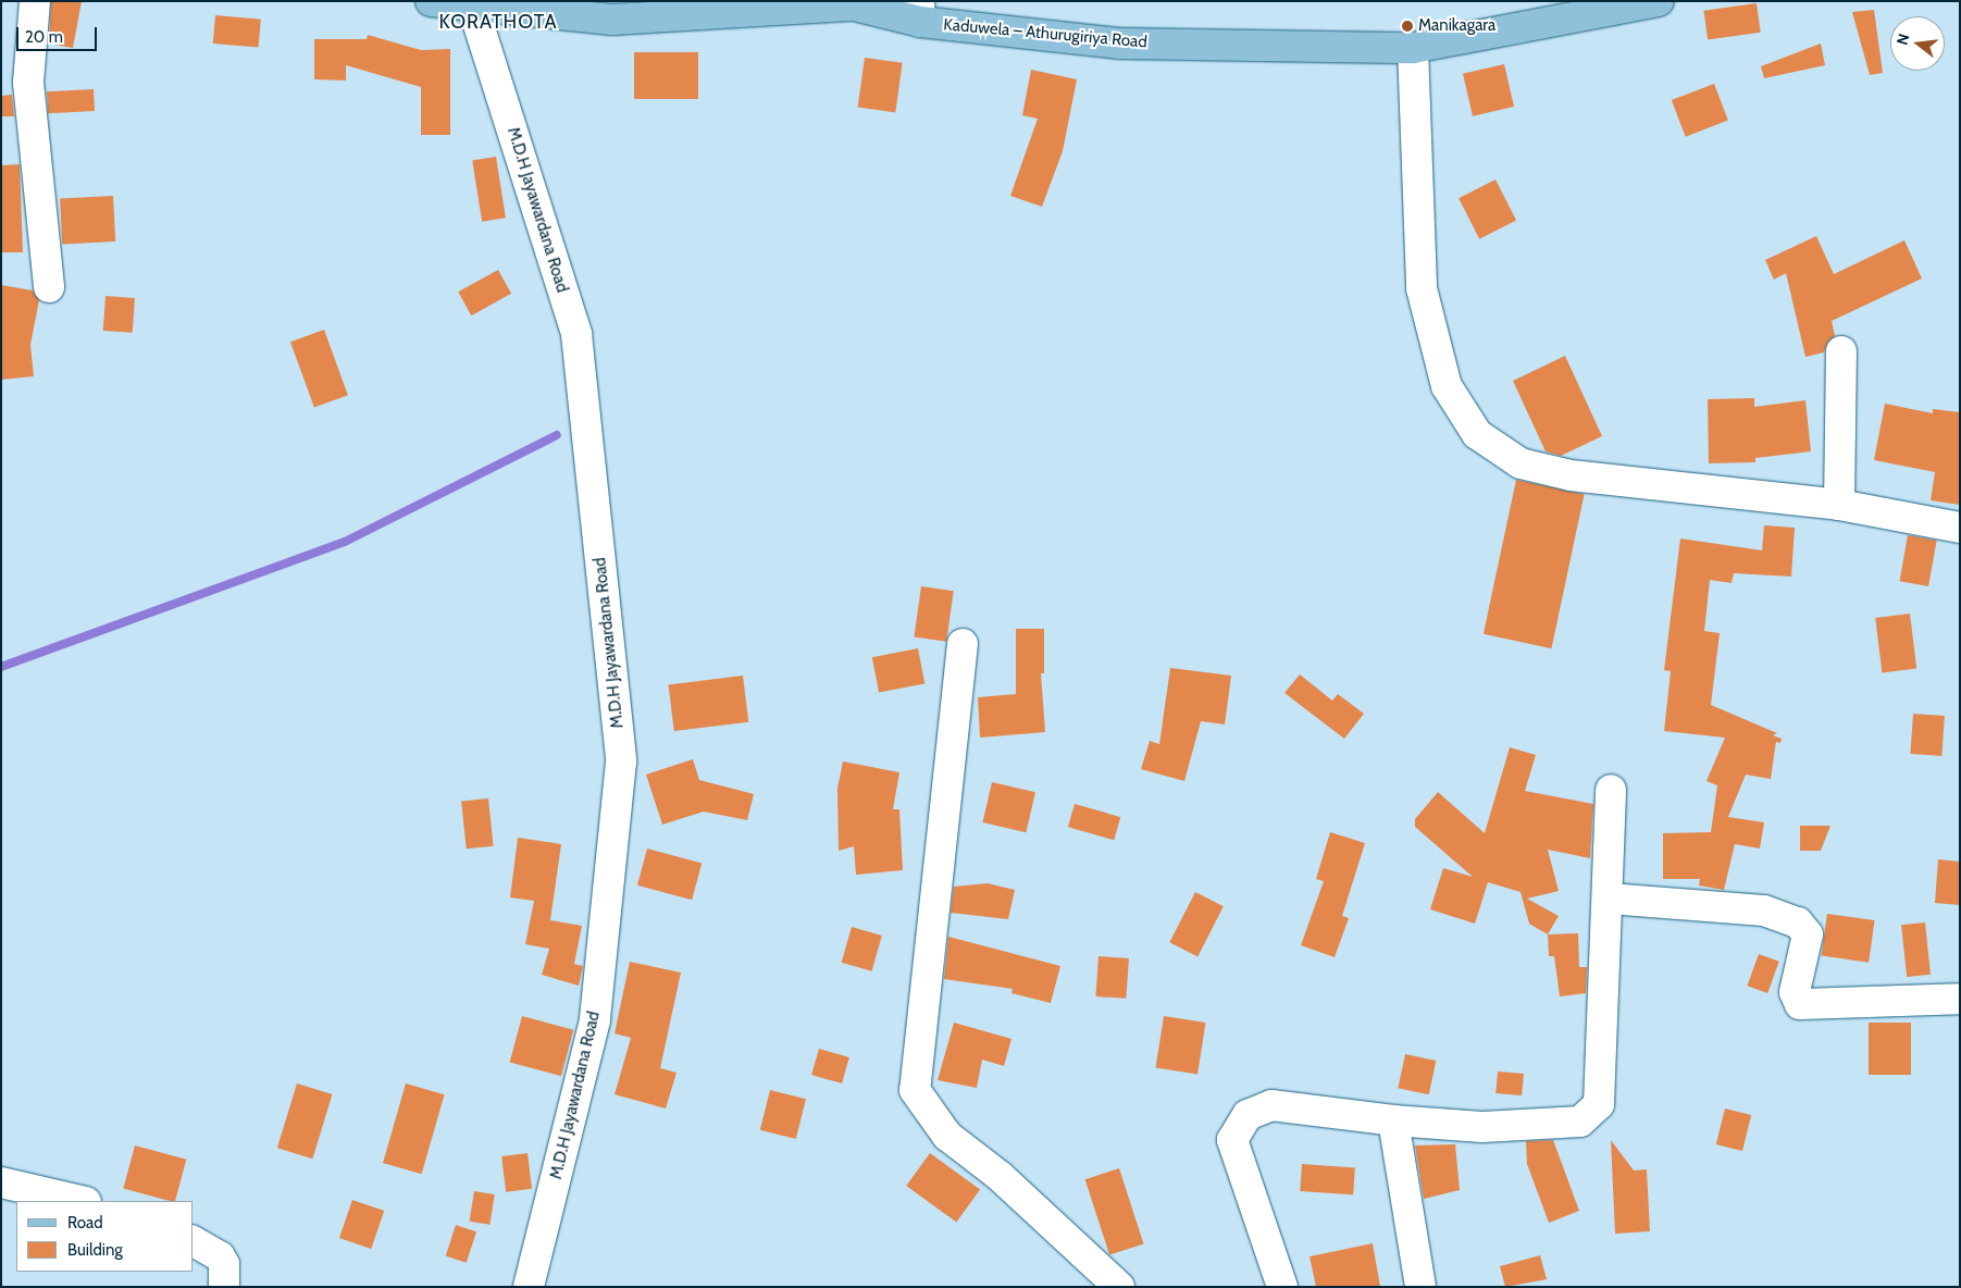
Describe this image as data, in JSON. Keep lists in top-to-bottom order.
{
  "streets": {
    "main road": ["Kaduwela – Athurugiriya Road"],
    "street": ["M.D.H Jayawardana Road"]
  },
  "crossings": [
    ["Kaduwela – Athurugiriya Road", "M.D.H Jayawardana Road"]
  ],
  "districts": ["KORATHOTA"],
  "places": ["Manikagara"],
  "legend": ["Road", "Building"],
  "scale_bar": "20 m",
  "north": "left"
}
